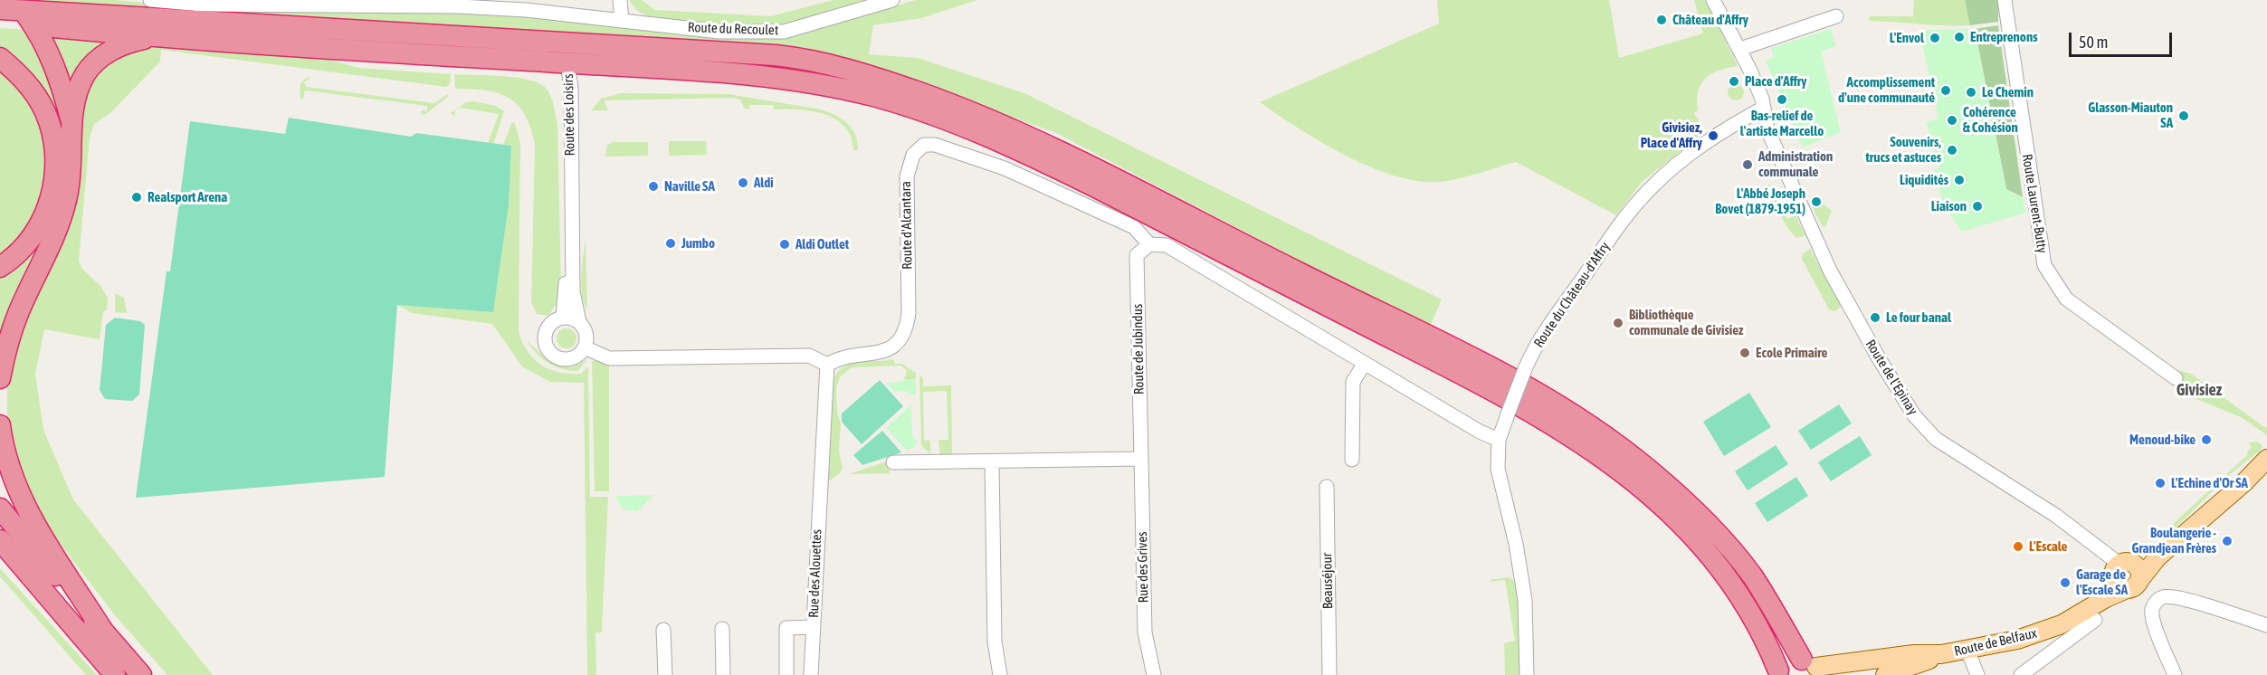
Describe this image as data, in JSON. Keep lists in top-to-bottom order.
{
  "streets": {
    "main road": ["Route de Belfaux"],
    "street": [
      "Route du Recoulet",
      "Route des Loisirs",
      "Route Laurent-Butty",
      "Route d'Alcantara",
      "Route du Château-d'Affry",
      "Route de Jubindus",
      "Route de l'Epinay",
      "Rue des Grives",
      "Rue des Alouettes",
      "Beauséjour"
    ]
  },
  "crossings": [
    ["Route d'Alcantara", "Route de Jubindus"],
    ["Route d'Alcantara", "Rue des Alouettes"],
    ["Route du Château-d'Affry", "Route de l'Epinay"],
    ["Route de Jubindus", "Rue des Grives"],
    ["Route de l'Epinay", "Route de Belfaux"]
  ],
  "districts": ["Givisiez"],
  "places": [
    "Château d'Affry",
    "Entreprenons",
    "L'Envol",
    "Place d'Affry",
    "Accomplissement d'une communauté",
    "Le Chemin",
    "Bas-relief de l'artiste Marcello",
    "Glasson-Miauton SA",
    "Cohérence & Cohésion",
    "Givisiez, Place d'Affry",
    "Souvenirs, trucs et astuces",
    "Administration communale",
    "Liquidités",
    "Aldi",
    "Naville SA",
    "Realsport Arena",
    "L'Abbé Joseph Bovet (1879-1951)",
    "Liaison",
    "Jumbo",
    "Aldi Outlet",
    "Le four banal",
    "Bibliothèque communale de Givisiez",
    "Ecole Primaire",
    "Menoud-bike",
    "L'Echine d'Or SA",
    "Boulangerie - Grandjean Frères",
    "L'Escale",
    "Garage de l'Escale SA"
  ],
  "scale_bar": "50 m"
}
